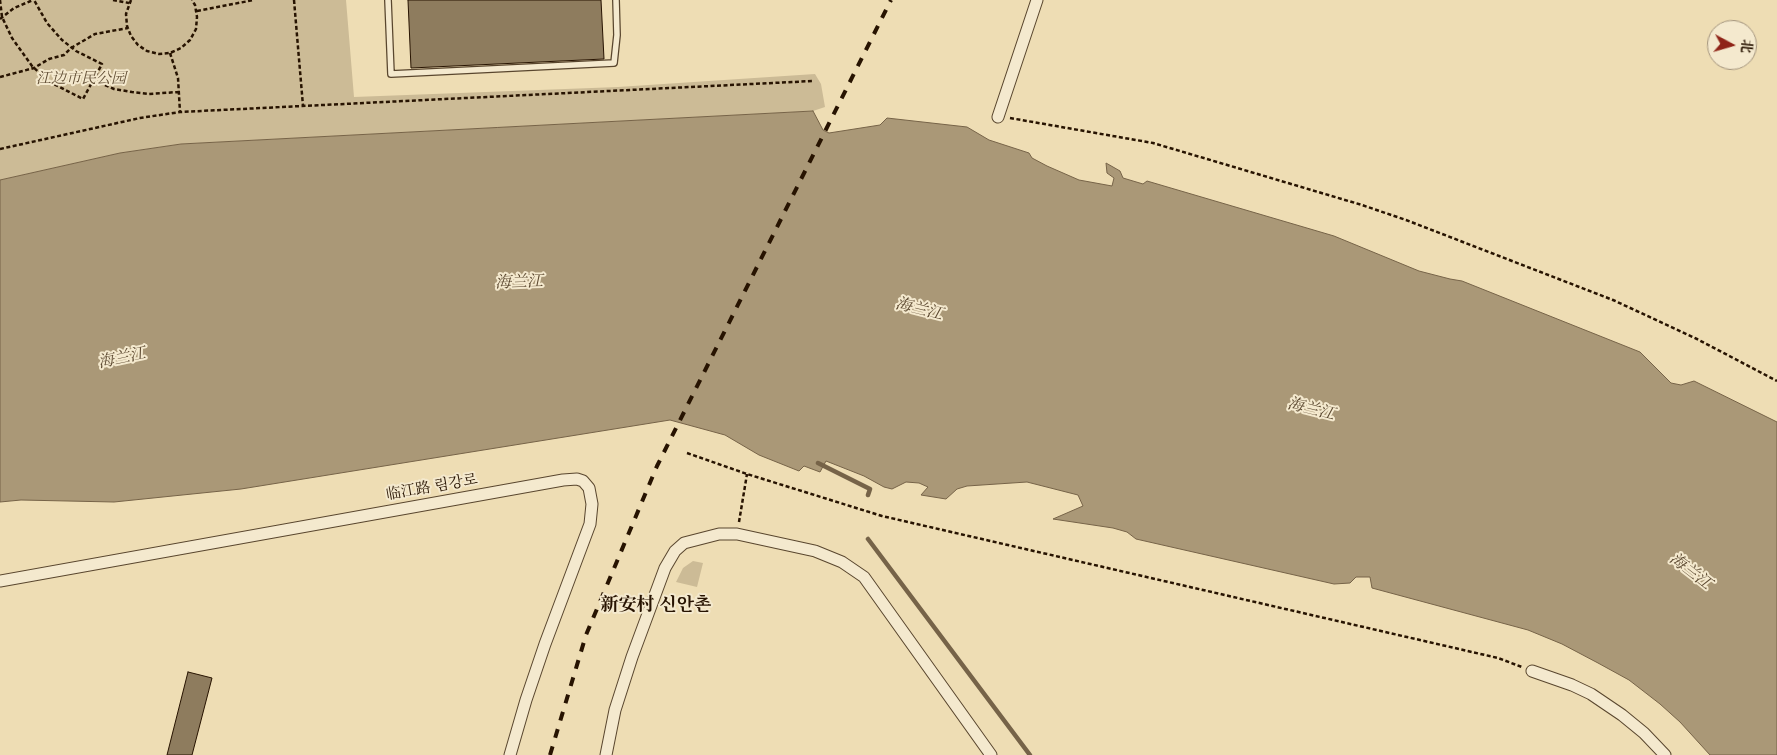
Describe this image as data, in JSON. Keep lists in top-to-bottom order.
{
  "streets": {
    "street": ["临江路 림강로"]
  },
  "districts": ["新安村 신안촌"],
  "water": ["海兰江"],
  "parks": ["江边市民公园"],
  "north": "right"
}
